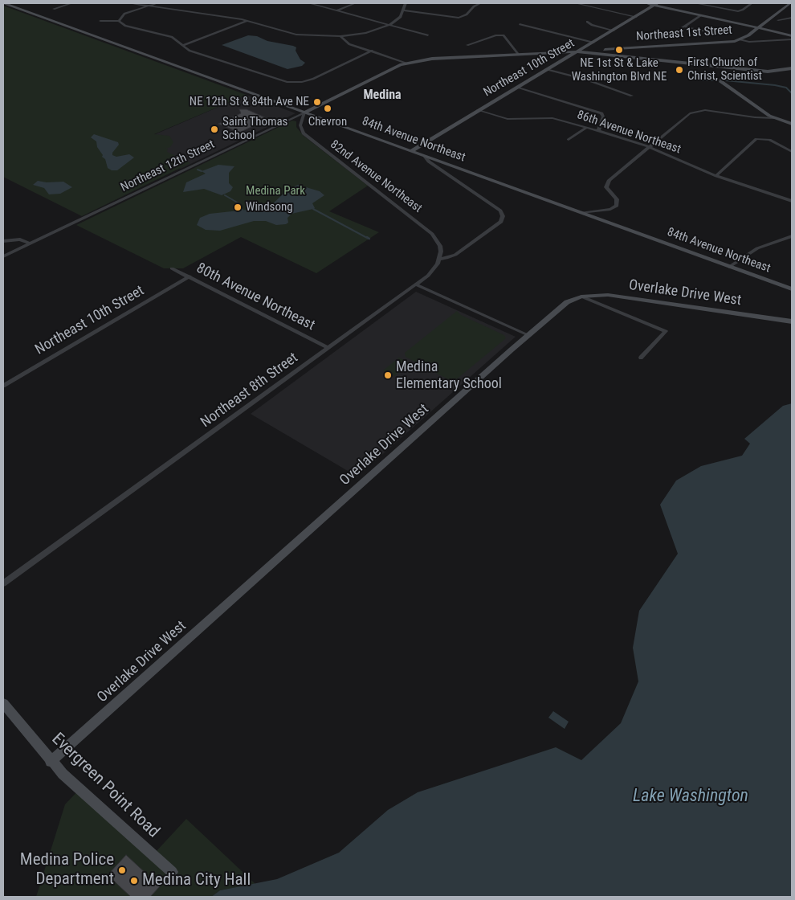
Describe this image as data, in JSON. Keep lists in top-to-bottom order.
{
  "streets": {
    "main road": [
      "Northeast 1st Street",
      "Northeast 10th Street",
      "84th Avenue Northeast",
      "Northeast 12th Street",
      "Overlake Drive West",
      "Evergreen Point Road"
    ],
    "street": [
      "86th Avenue Northeast",
      "82nd Avenue Northeast",
      "80th Avenue Northeast",
      "Northeast 8th Street"
    ]
  },
  "crossings": [
    ["Northeast 1st Street", "Northeast 10th Street"],
    ["Northeast 1st Street", "Northeast 12th Street"],
    ["Northeast 10th Street", "86th Avenue Northeast"],
    ["Northeast 10th Street", "84th Avenue Northeast"],
    ["Northeast 10th Street", "Northeast 12th Street"],
    ["Northeast 10th Street", "80th Avenue Northeast"],
    ["84th Avenue Northeast", "Northeast 12th Street"],
    ["82nd Avenue Northeast", "Northeast 8th Street"],
    ["Overlake Drive West", "Evergreen Point Road"],
    ["80th Avenue Northeast", "Northeast 8th Street"]
  ],
  "districts": ["Medina"],
  "water": ["Lake Washington"],
  "parks": ["Medina Park"],
  "places": [
    "NE 1st St & Lake Washington Blvd NE",
    "First Church of Christ, Scientist",
    "NE 12th St & 84th Ave NE",
    "Chevron",
    "Saint Thomas School",
    "Windsong",
    "Medina Elementary School",
    "Medina Police Department",
    "Medina City Hall"
  ]
}
